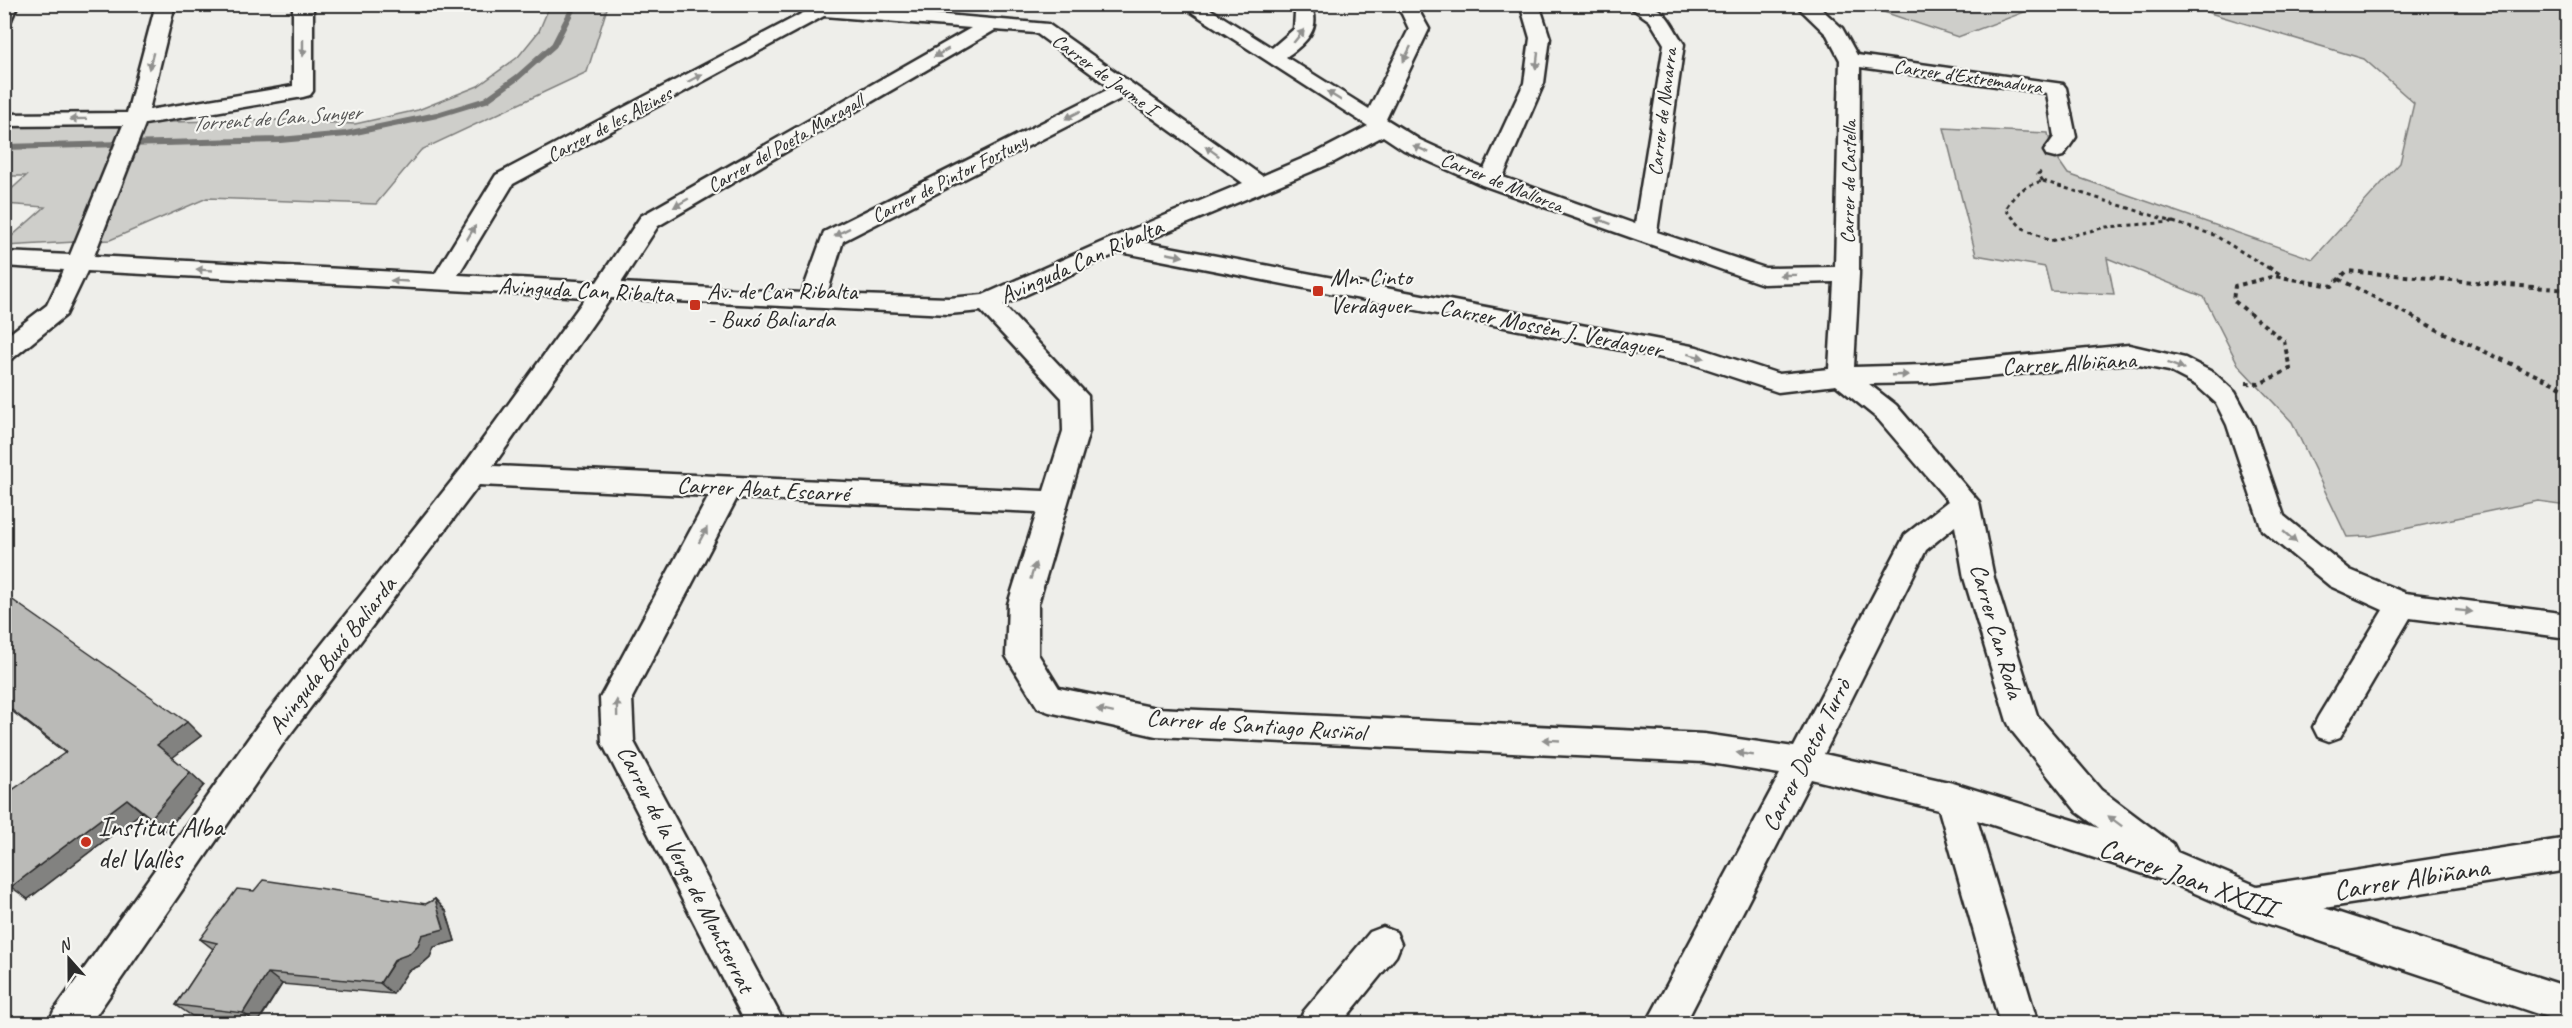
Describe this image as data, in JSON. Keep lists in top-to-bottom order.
{
  "streets": {
    "street": [
      "Carrer de Jaume I",
      "Carrer d'Extremadura",
      "Carrer de Navarra",
      "Carrer de les Alzines",
      "Carrer del Poeta Maragall",
      "Carrer de Pintor Fortuny",
      "Carrer de Mallorca",
      "Carrer de Castella",
      "Avinguda Can Ribalta",
      "Carrer Mossèn J. Verdaguer",
      "Carrer Albiñana",
      "Carrer Abat Escarré",
      "Carrer Can Roda",
      "Avinguda Buxó Baliarda",
      "Carrer de Santiago Rusiñol",
      "Carrer Doctor Turrò",
      "Carrer de la Verge de Montserrat",
      "Carrer Joan XXIII"
    ]
  },
  "crossings": [
    ["Carrer de Jaume I", "Carrer de les Alzines"],
    ["Carrer de Jaume I", "Carrer del Poeta Maragall"],
    ["Carrer de Jaume I", "Carrer de Pintor Fortuny"],
    ["Carrer de Jaume I", "Avinguda Can Ribalta"],
    ["Carrer d'Extremadura", "Carrer de Castella"],
    ["Carrer de Navarra", "Carrer de Mallorca"],
    ["Carrer de les Alzines", "Avinguda Can Ribalta"],
    ["Carrer del Poeta Maragall", "Avinguda Can Ribalta"],
    ["Carrer del Poeta Maragall", "Avinguda Buxó Baliarda"],
    ["Carrer de Pintor Fortuny", "Avinguda Can Ribalta"],
    ["Carrer de Mallorca", "Carrer de Castella"],
    ["Carrer de Mallorca", "Avinguda Can Ribalta"],
    ["Carrer de Castella", "Carrer Mossèn J. Verdaguer"],
    ["Carrer de Castella", "Carrer Albiñana"],
    ["Avinguda Can Ribalta", "Carrer Mossèn J. Verdaguer"],
    ["Avinguda Can Ribalta", "Avinguda Buxó Baliarda"],
    ["Avinguda Can Ribalta", "Carrer de Santiago Rusiñol"],
    ["Carrer Mossèn J. Verdaguer", "Carrer Albiñana"],
    ["Carrer Albiñana", "Carrer Joan XXIII"],
    ["Carrer Abat Escarré", "Avinguda Buxó Baliarda"],
    ["Carrer Abat Escarré", "Carrer de Santiago Rusiñol"],
    ["Carrer Abat Escarré", "Carrer de la Verge de Montserrat"],
    ["Carrer Can Roda", "Carrer Doctor Turrò"],
    ["Carrer Can Roda", "Carrer Joan XXIII"],
    ["Carrer de Santiago Rusiñol", "Carrer Doctor Turrò"],
    ["Carrer de Santiago Rusiñol", "Carrer Joan XXIII"],
    ["Carrer Doctor Turrò", "Carrer Joan XXIII"]
  ],
  "one_way": [
    "Carrer de les Alzines",
    "Carrer del Poeta Maragall",
    "Carrer de Pintor Fortuny",
    "Carrer de Mallorca",
    "Carrer Mossèn J. Verdaguer",
    "Carrer Albiñana",
    "Carrer de Santiago Rusiñol",
    "Carrer de la Verge de Montserrat"
  ],
  "water": ["Torrent de Can Sunyer"],
  "places": {
    "transit": ["Mn. Cinto Verdaguer", "Av. de Can Ribalta - Buxó Baliarda"],
    "other": ["Institut Alba del Vallès"]
  },
  "north": "top"
}
